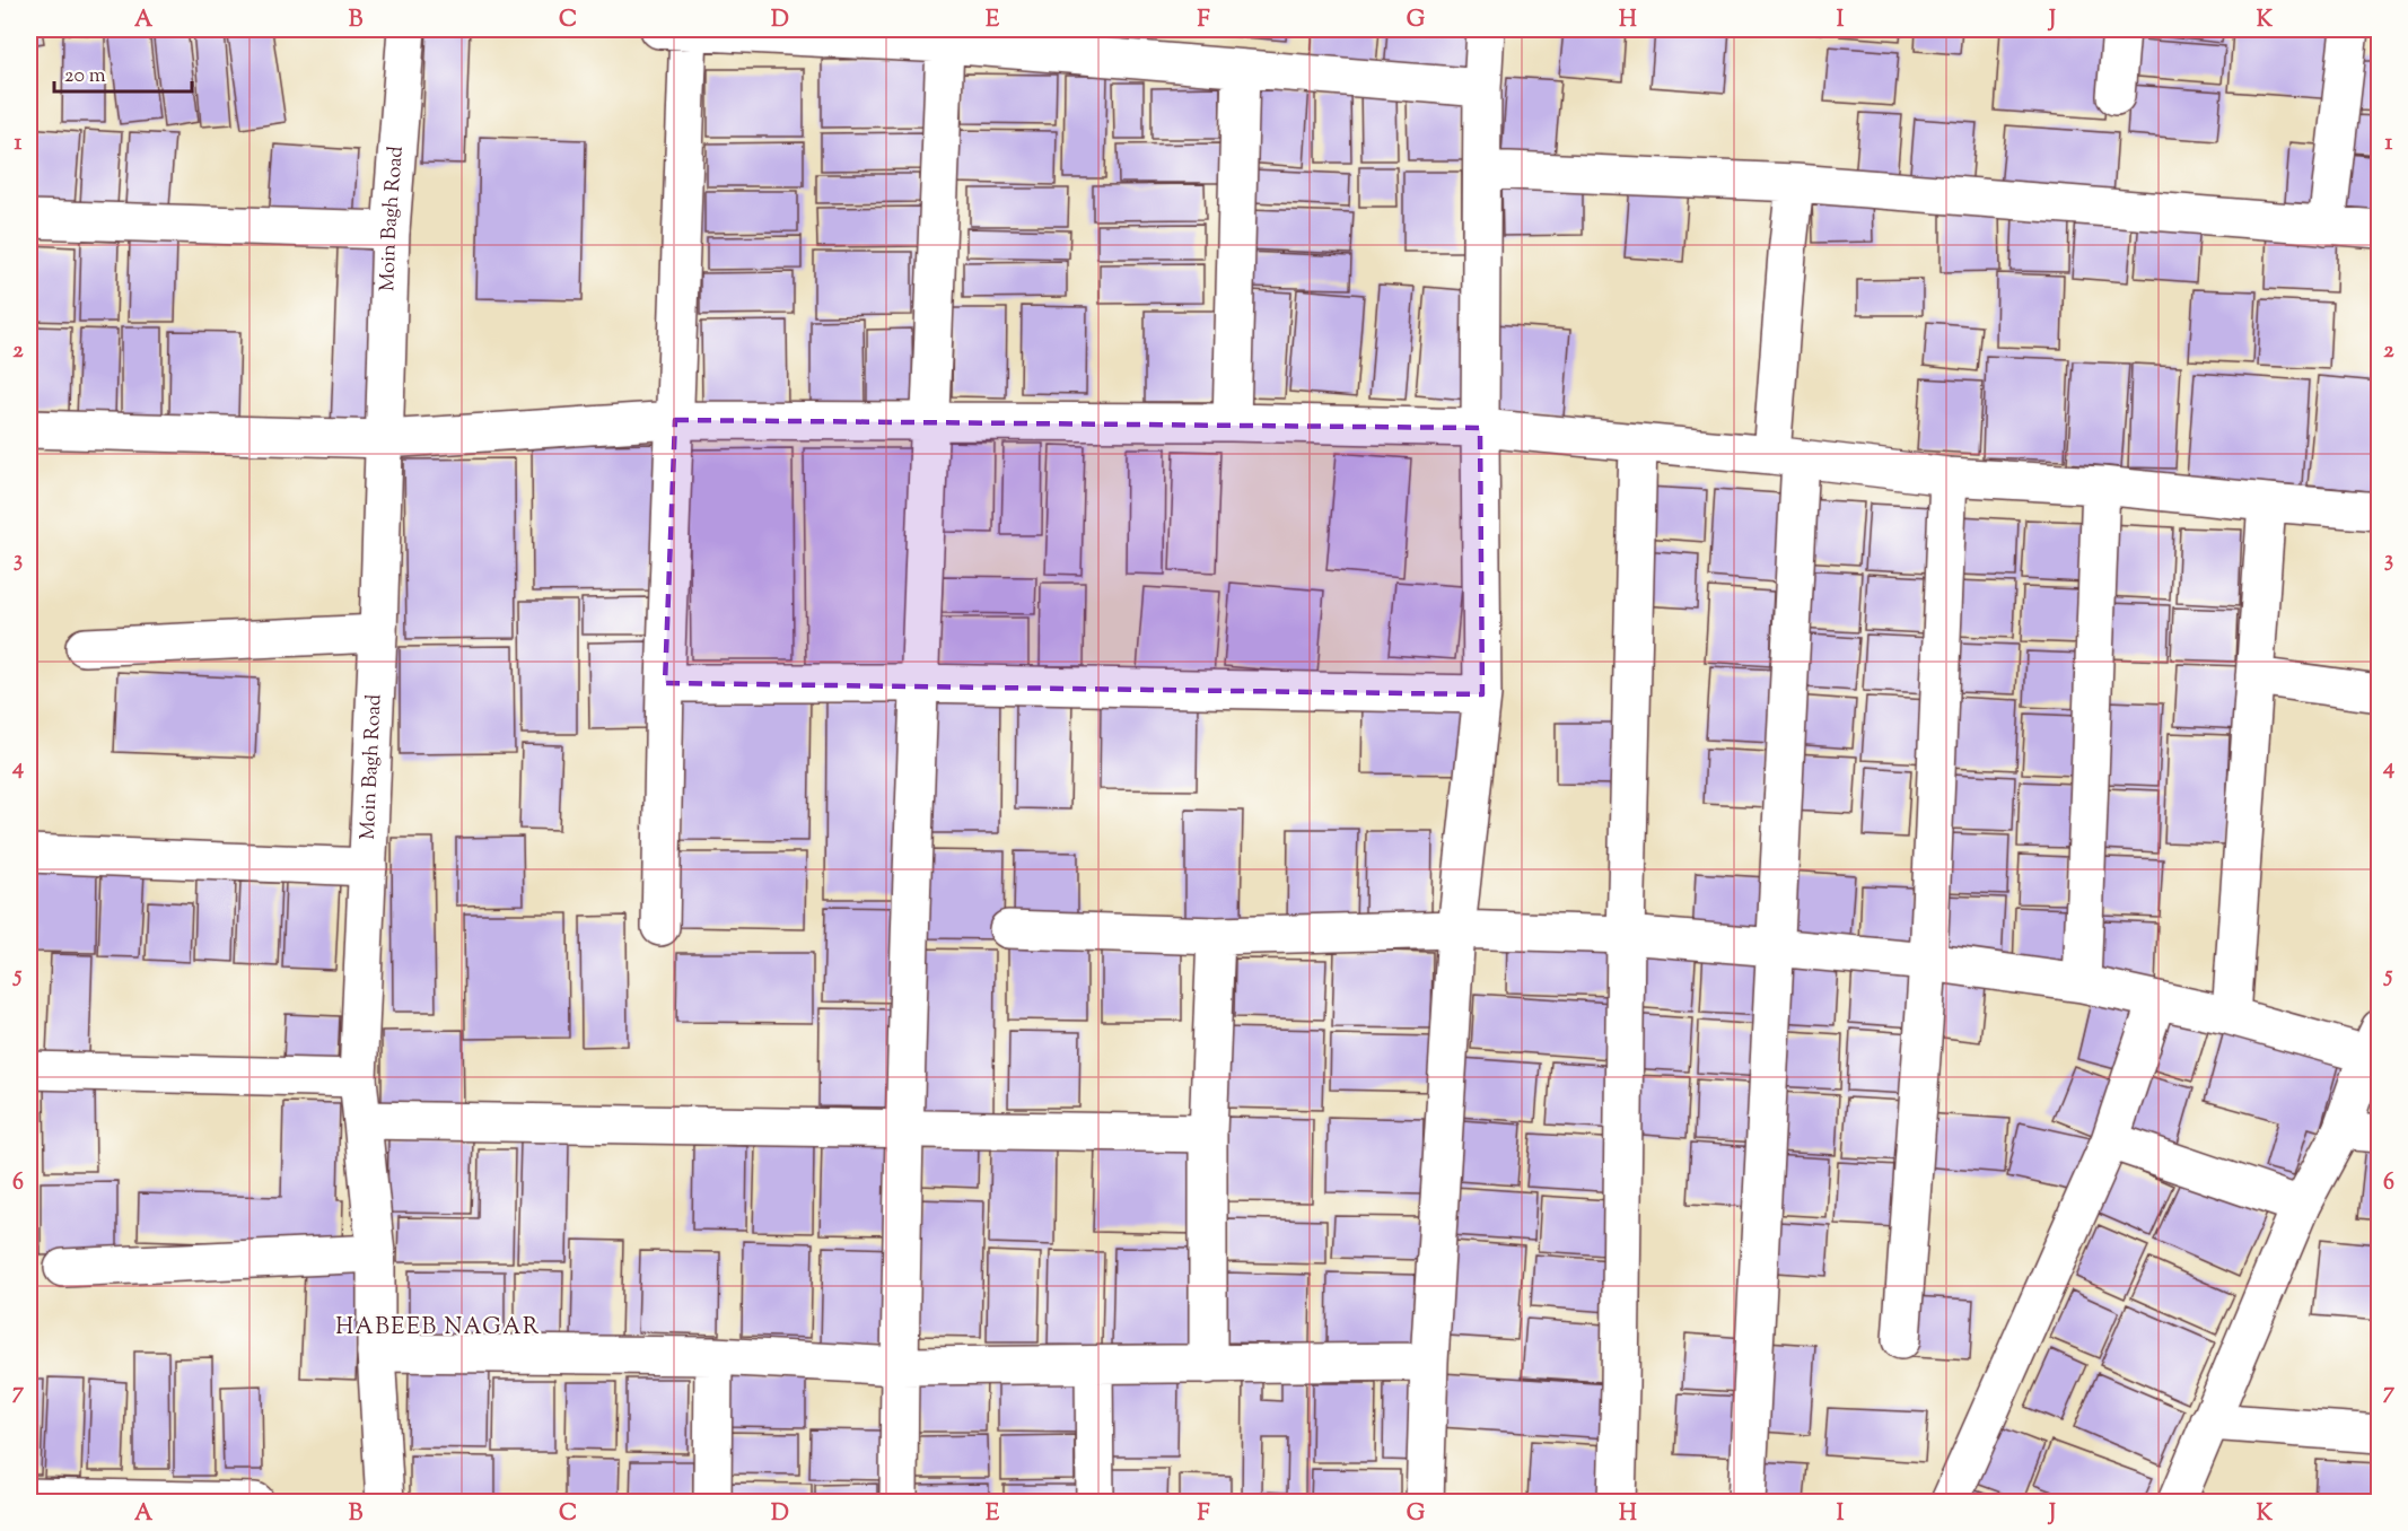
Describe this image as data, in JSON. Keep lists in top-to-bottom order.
{
  "streets": {
    "street": ["Moin Bagh Road"]
  },
  "districts": ["HABEEB NAGAR"],
  "scale_bar": "20 m",
  "grid": {
    "columns": [
      "A",
      "B",
      "C",
      "D",
      "E",
      "F",
      "G",
      "H",
      "I",
      "J",
      "K"
    ],
    "rows": [
      "1",
      "2",
      "3",
      "4",
      "5",
      "6",
      "7"
    ]
  }
}
